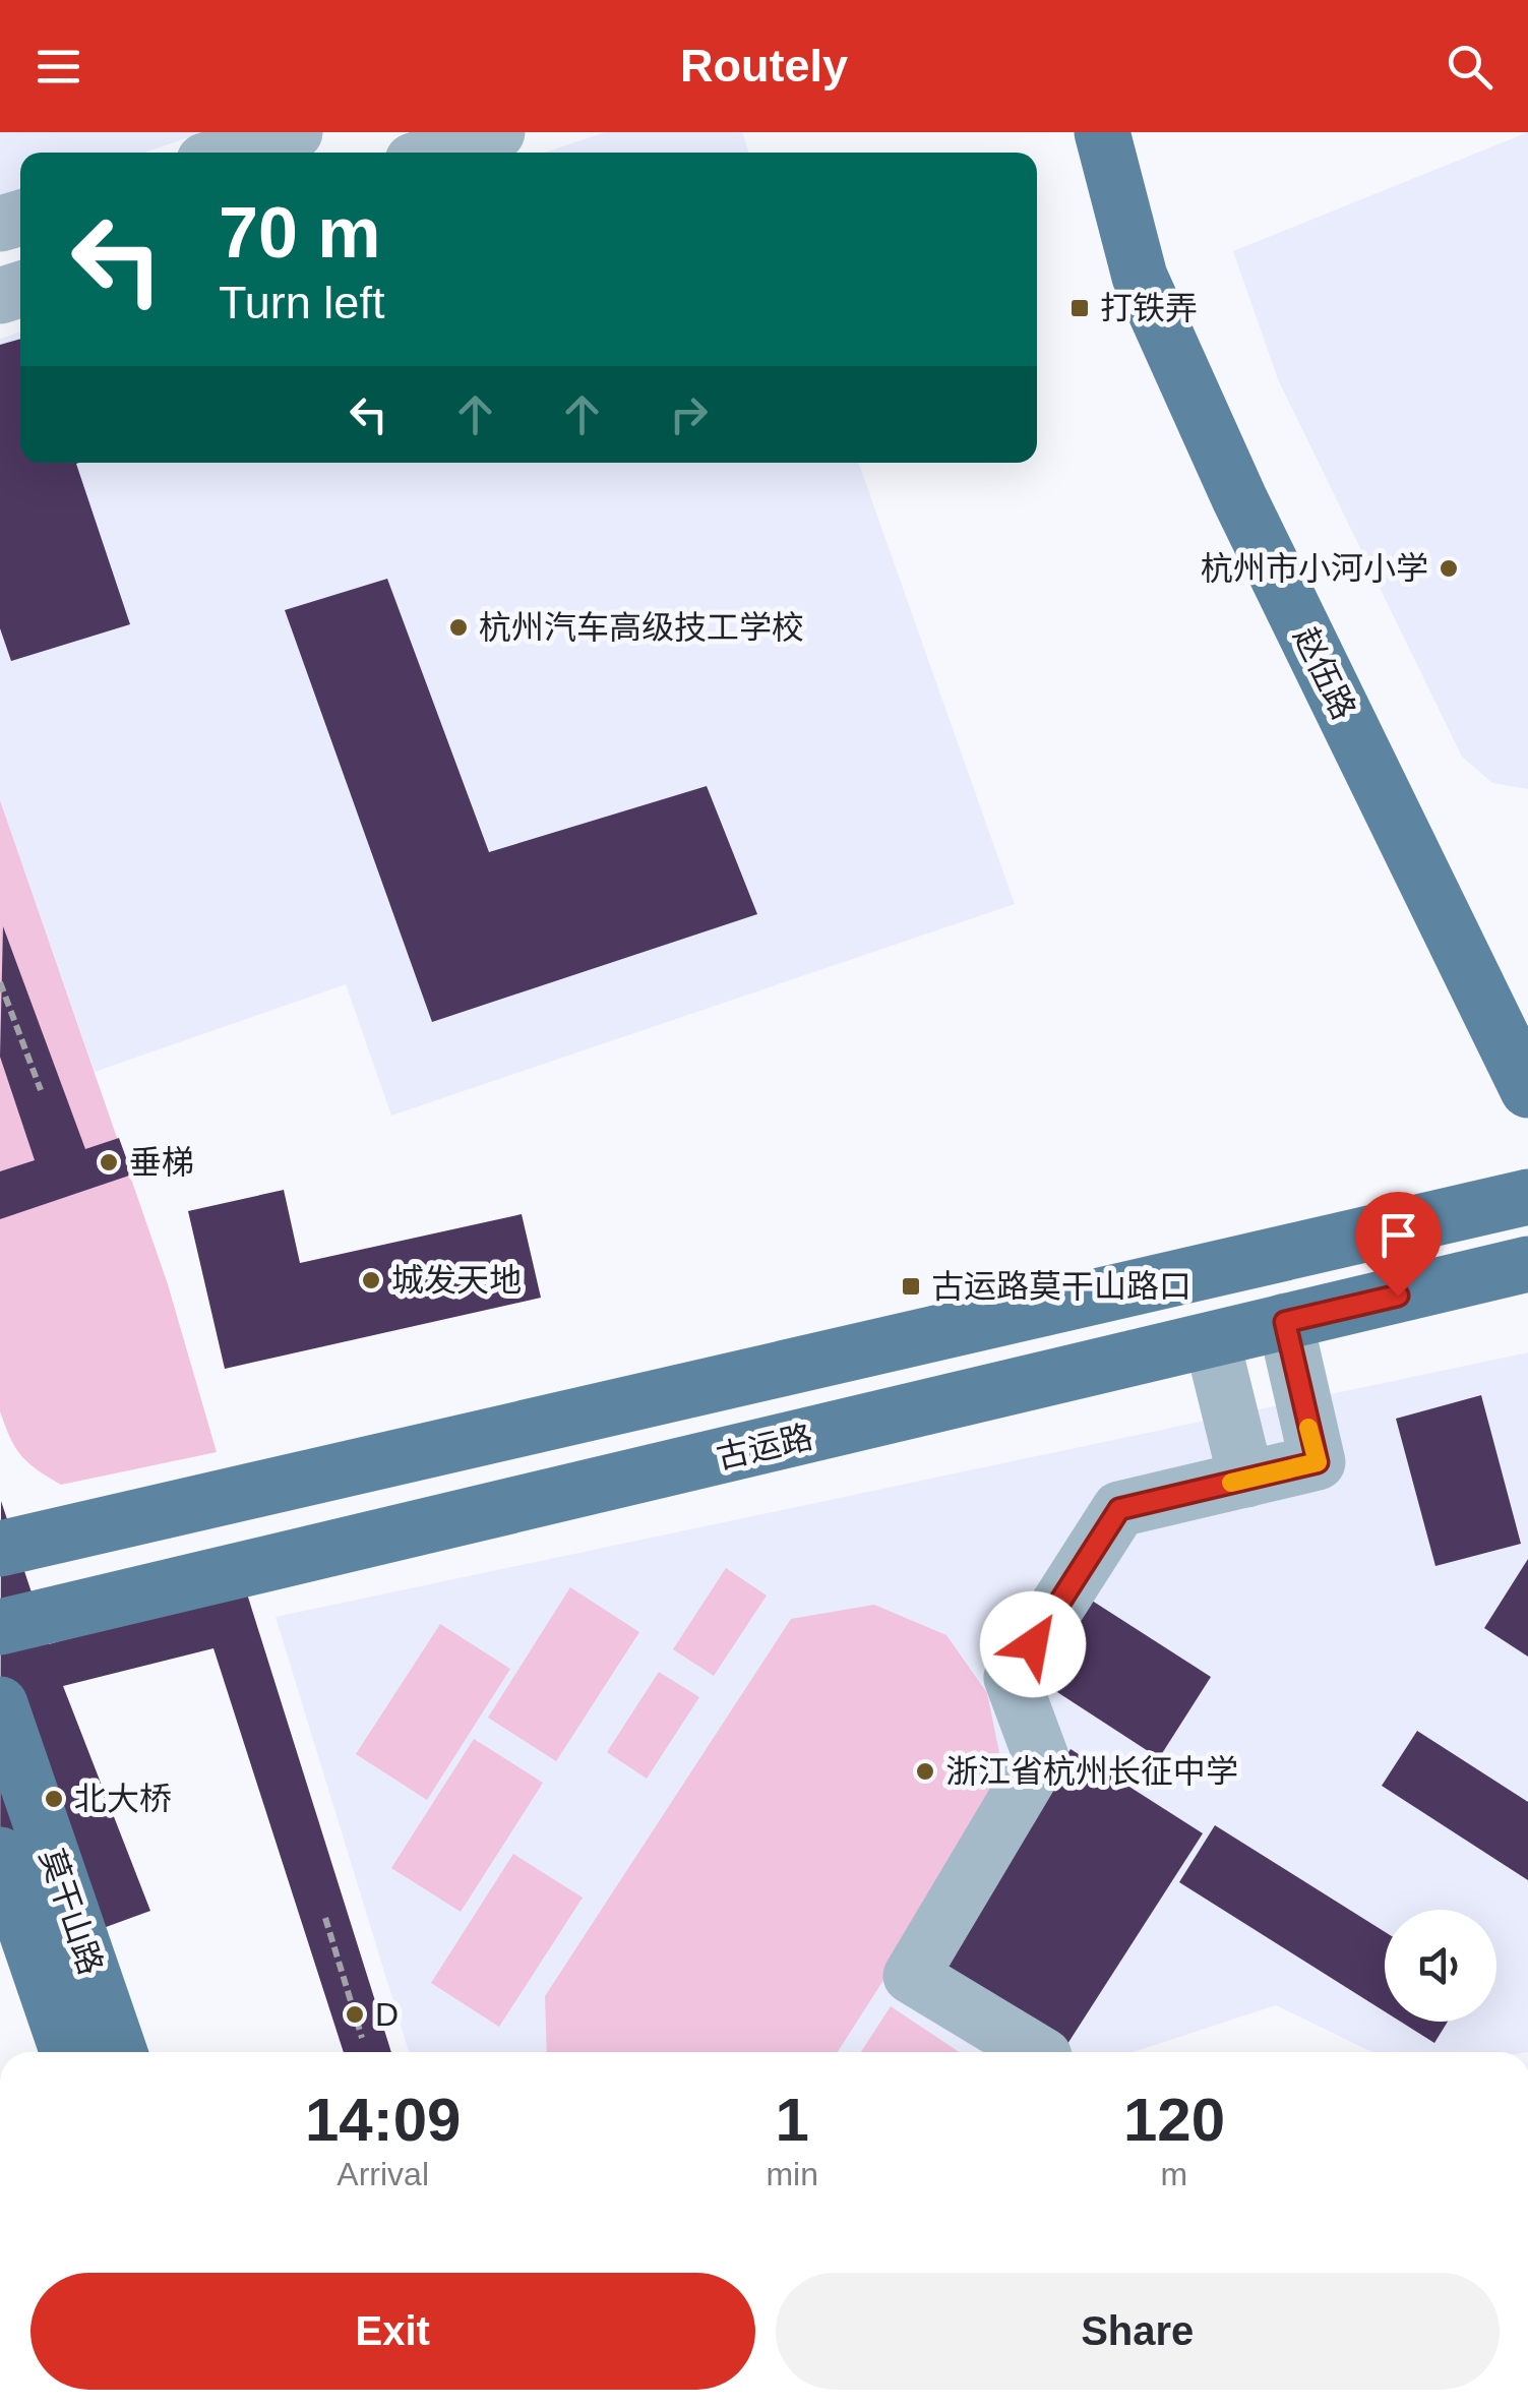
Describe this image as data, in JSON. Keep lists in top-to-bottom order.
{
  "streets": {
    "main road": ["赵伍路", "古运路", "莫干山路"]
  },
  "places": {
    "transit": ["打铁弄", "古运路莫干山路口"],
    "other": [
      "杭州市小河小学",
      "杭州汽车高级技工学校",
      "垂梯",
      "城发天地",
      "浙江省杭州长征中学",
      "北大桥",
      "D"
    ]
  },
  "page": {
    "header": "Routely",
    "turn": ["70 m", "Turn left"],
    "eta": [
      "14:09",
      "Arrival",
      "1",
      "min",
      "120",
      "m"
    ],
    "buttons": ["Exit", "Share"]
  }
}
